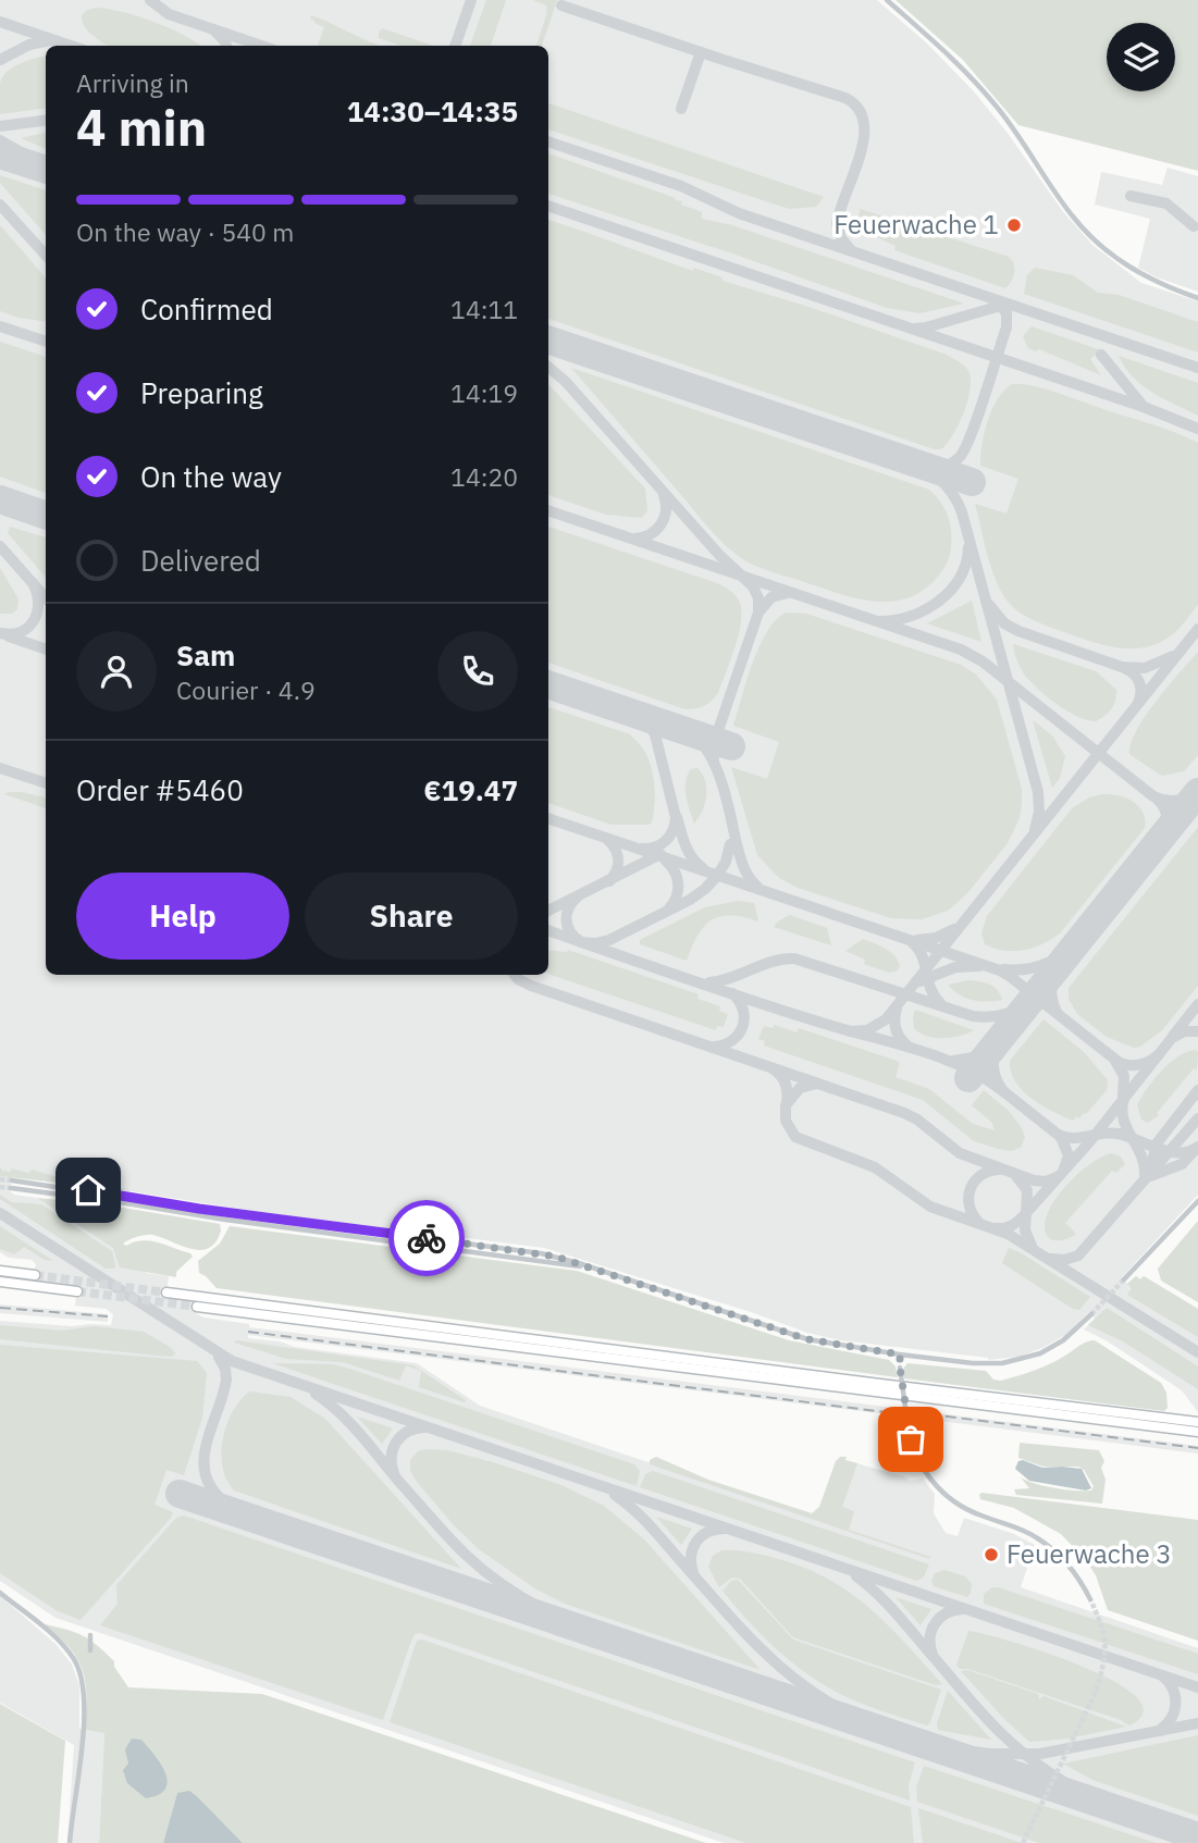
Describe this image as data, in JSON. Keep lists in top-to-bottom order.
{
  "places": ["Feuerwache 1", "Feuerwache 3"],
  "page": {
    "heading": ["4 min", "Arriving in", "14:30–14:35"],
    "panel": [
      "Sam",
      "Courier · 4.9",
      "Order #5460",
      "€19.47"
    ],
    "bar": "On the way · 540 m",
    "list": [
      ["Confirmed", "14:11"],
      ["Preparing", "14:19"],
      ["On the way", "14:20"],
      "Delivered"
    ],
    "buttons": ["Help", "Share"]
  }
}
